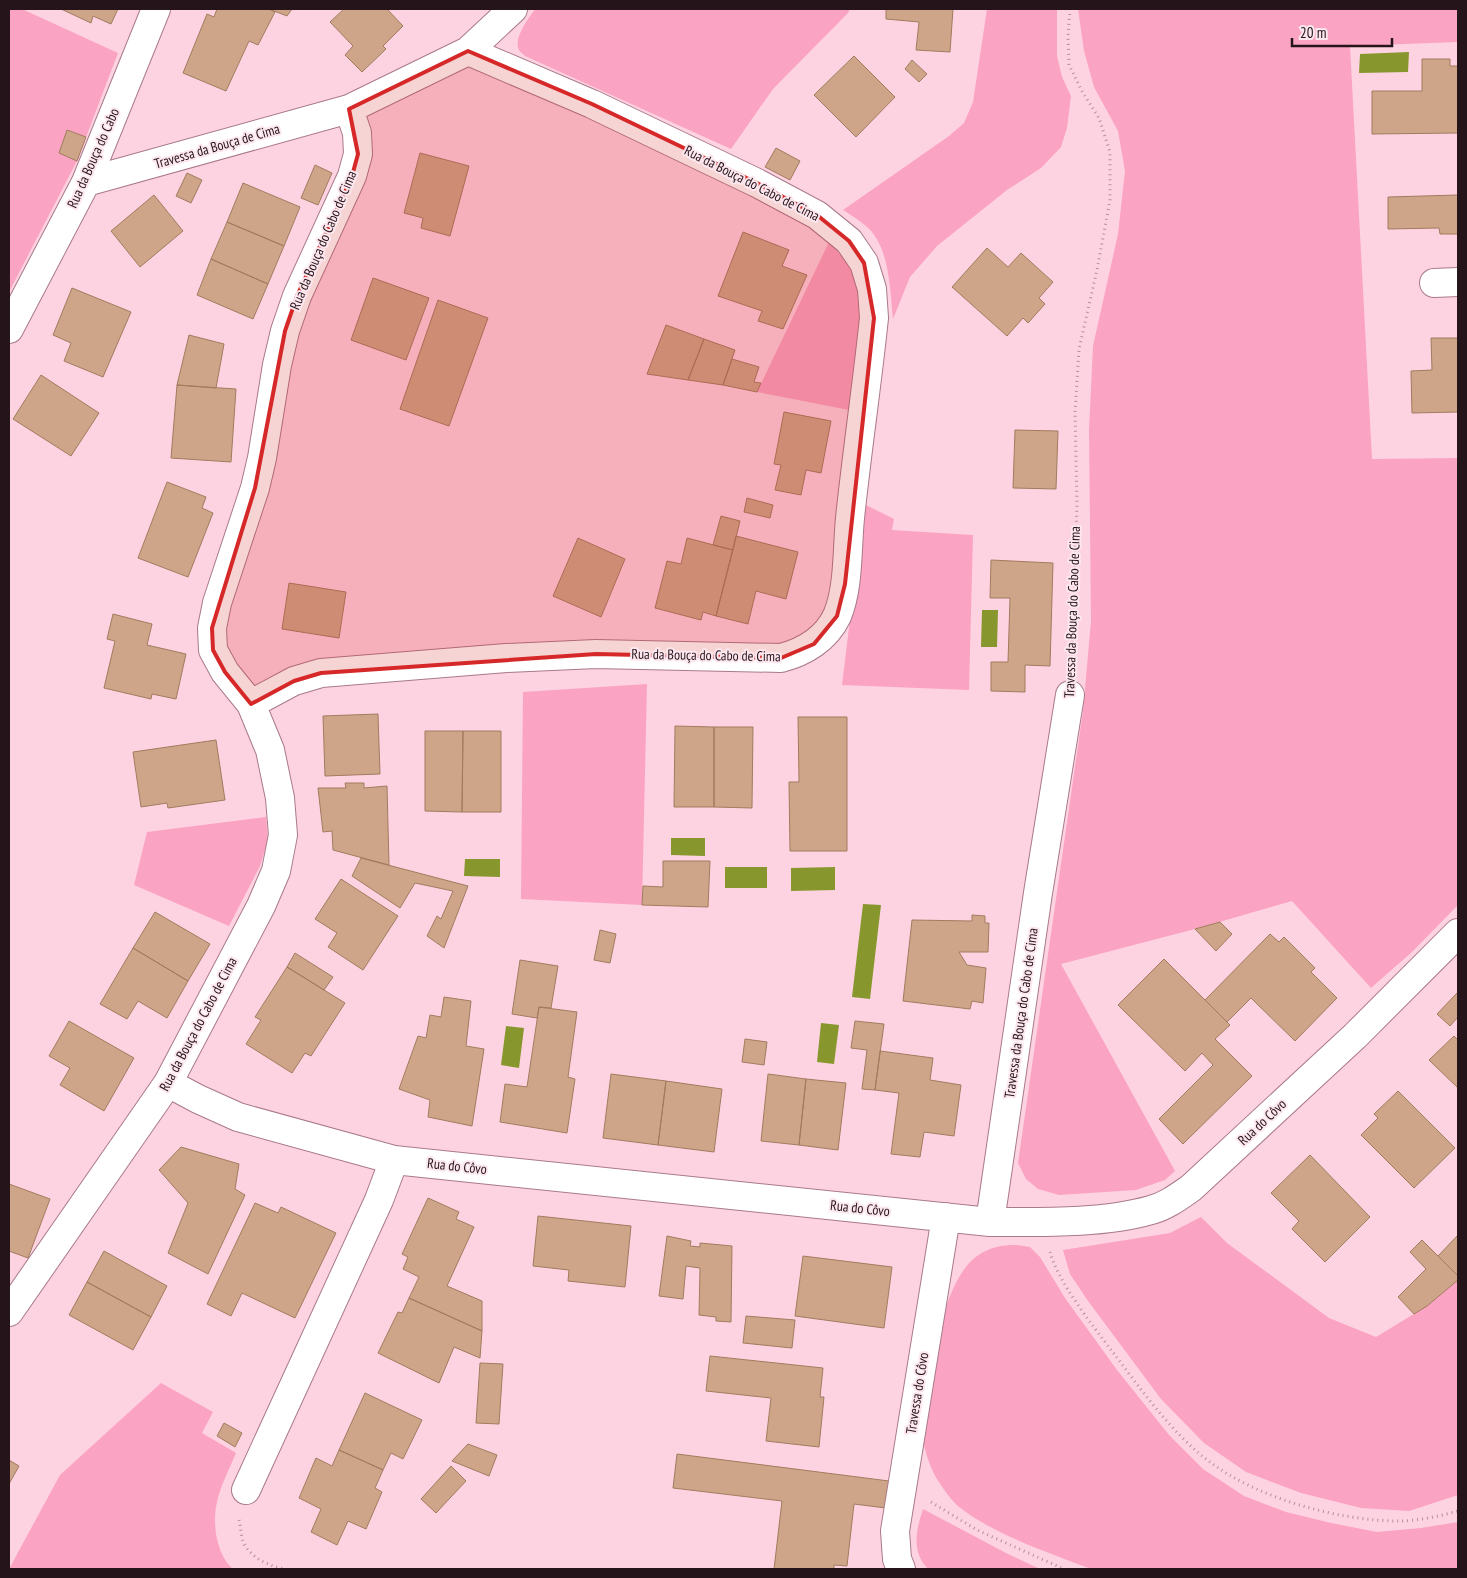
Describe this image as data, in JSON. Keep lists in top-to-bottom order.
{
  "streets": {
    "street": [
      "Travessa da Bouça de Cima",
      "Rua da Bouça do Cabo",
      "Rua da Bouça do Cabo de Cima",
      "Travessa da Bouça do Cabo de Cima",
      "Rua do Côvo",
      "Travessa do Côvo"
    ]
  },
  "crossings": [
    ["Travessa da Bouça de Cima", "Rua da Bouça do Cabo"],
    ["Travessa da Bouça de Cima", "Rua da Bouça do Cabo de Cima"],
    ["Rua da Bouça do Cabo de Cima", "Rua do Côvo"],
    ["Travessa da Bouça do Cabo de Cima", "Rua do Côvo"],
    ["Rua do Côvo", "Travessa do Côvo"]
  ],
  "scale_bar": "20 m"
}
